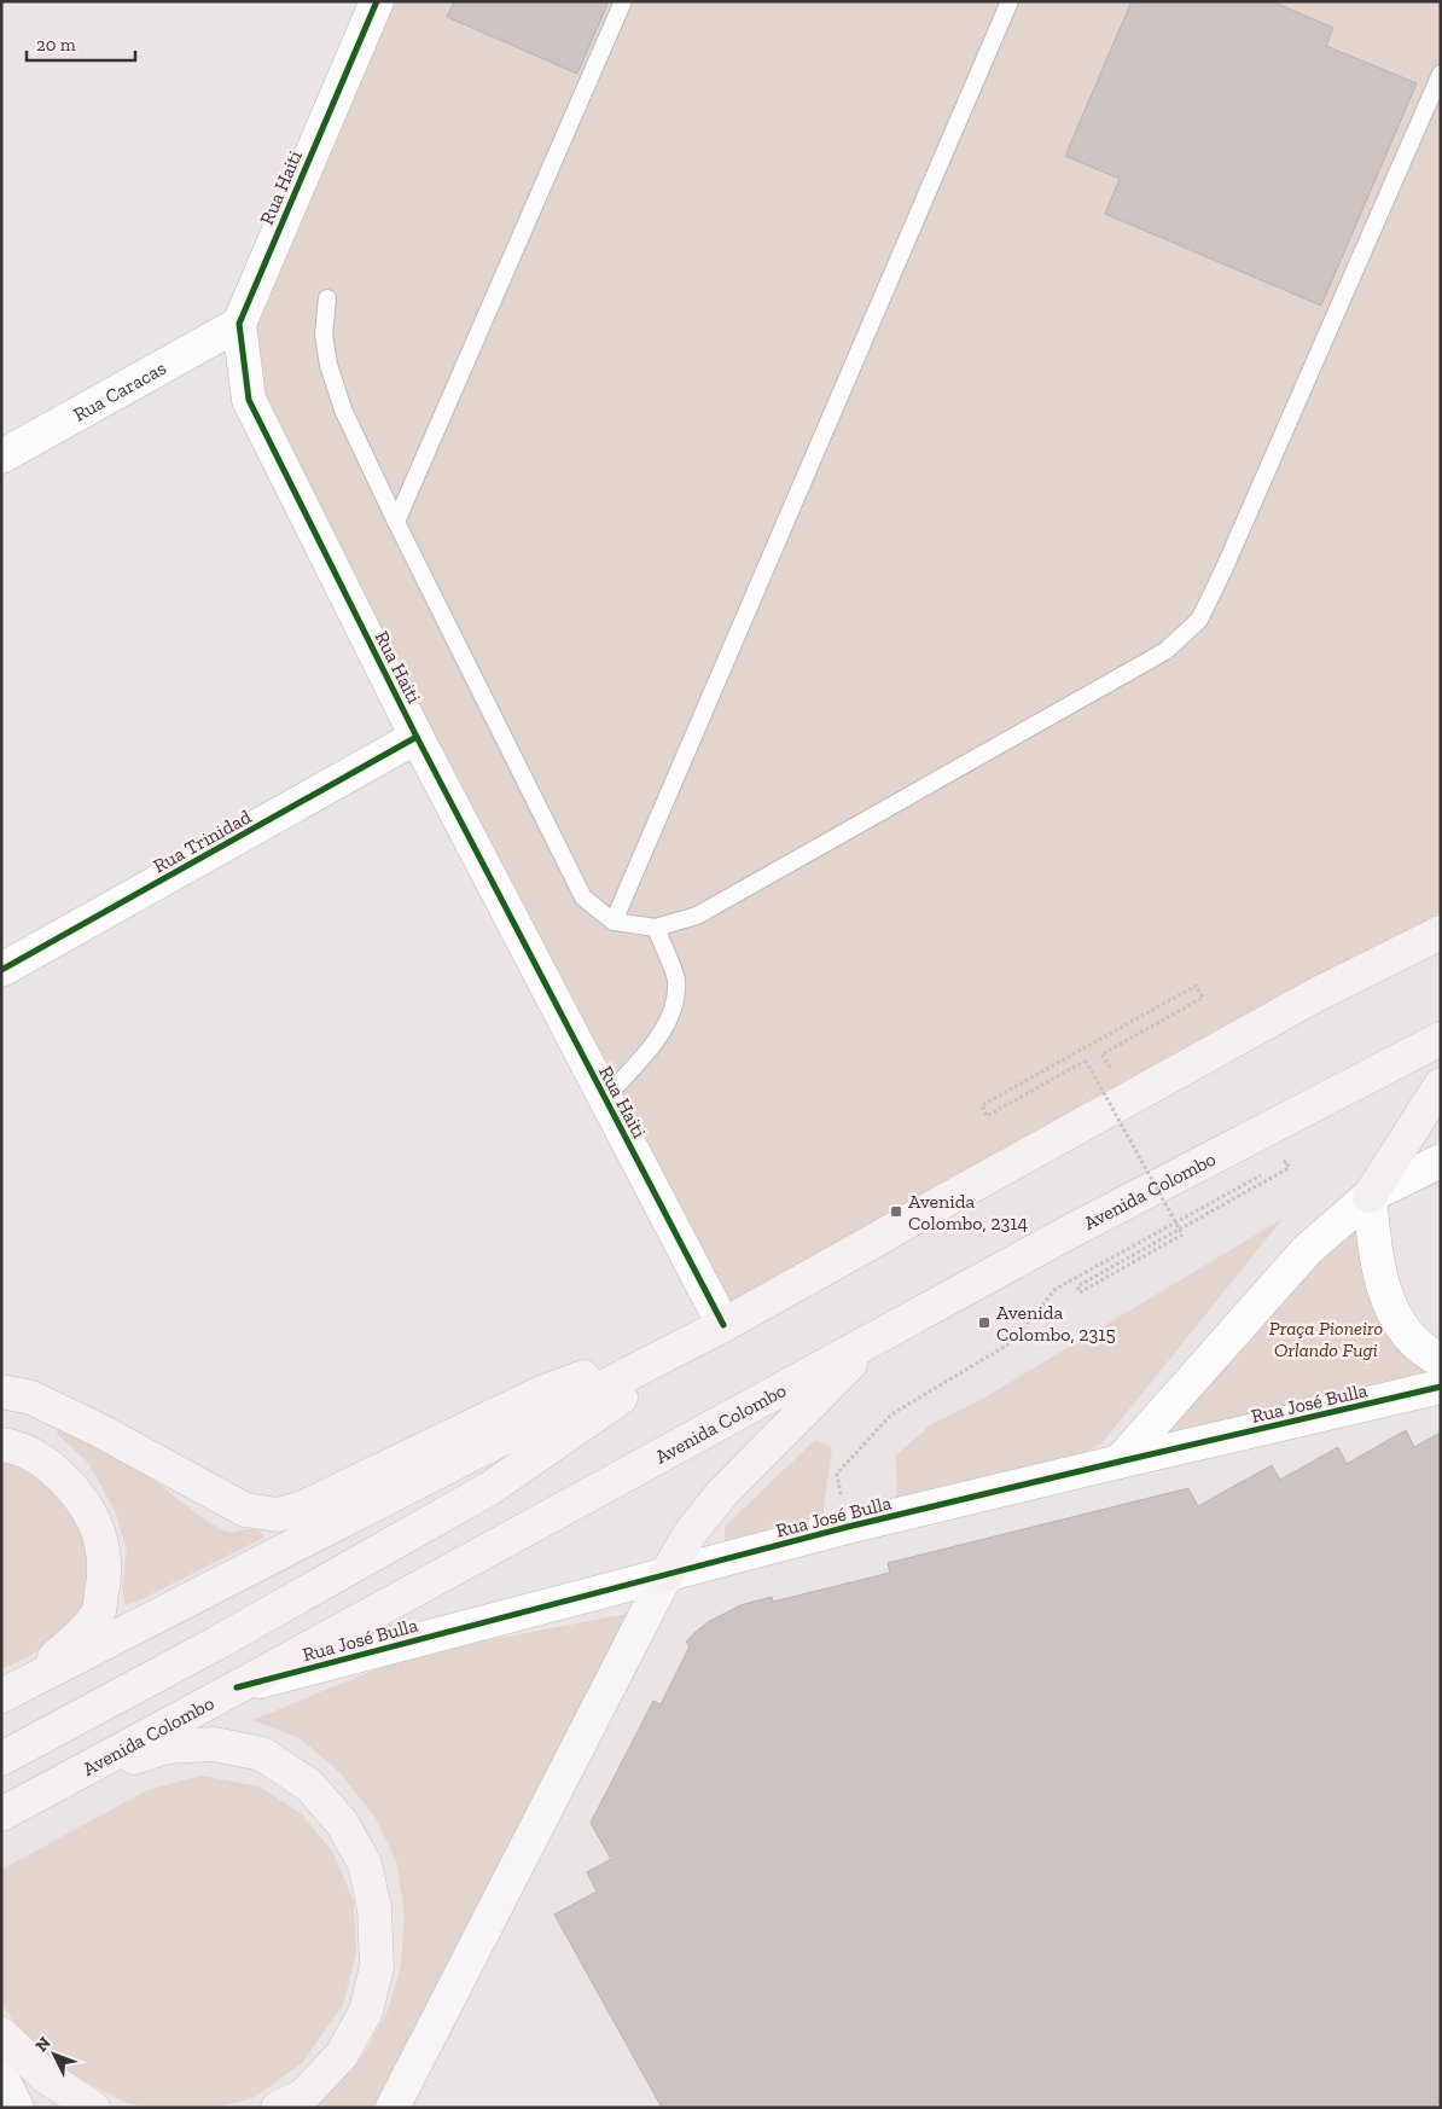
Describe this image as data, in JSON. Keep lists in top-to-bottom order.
{
  "streets": {
    "main road": ["Avenida Colombo"],
    "street": [
      "Rua Haiti",
      "Rua Caracas",
      "Rua Trinidad",
      "Rua José Bulla"
    ]
  },
  "crossings": [
    ["Rua Haiti", "Rua Caracas"],
    ["Rua Haiti", "Rua Trinidad"],
    ["Avenida Colombo", "Rua José Bulla"]
  ],
  "parks": ["Praça Pioneiro Orlando Fugi"],
  "places": {
    "transit": ["Avenida Colombo, 2314", "Avenida Colombo, 2315"]
  },
  "scale_bar": "20 m",
  "north": "top left"
}
